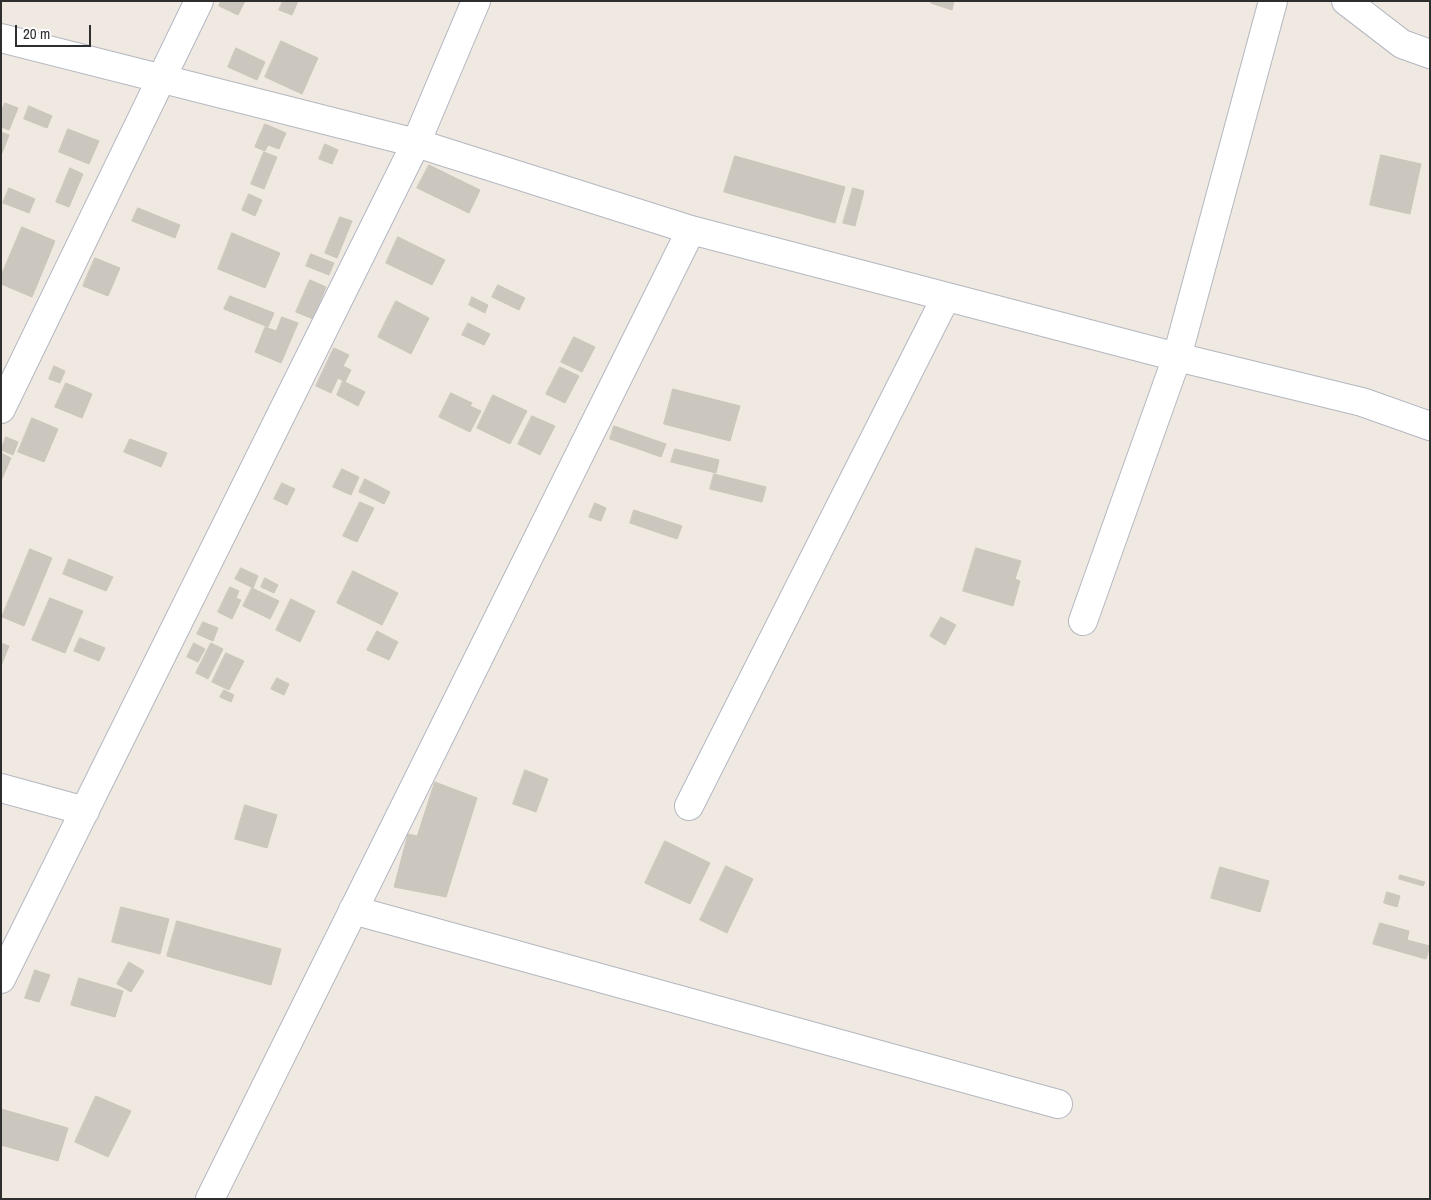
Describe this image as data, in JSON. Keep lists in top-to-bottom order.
{
  "scale_bar": "20 m"
}
